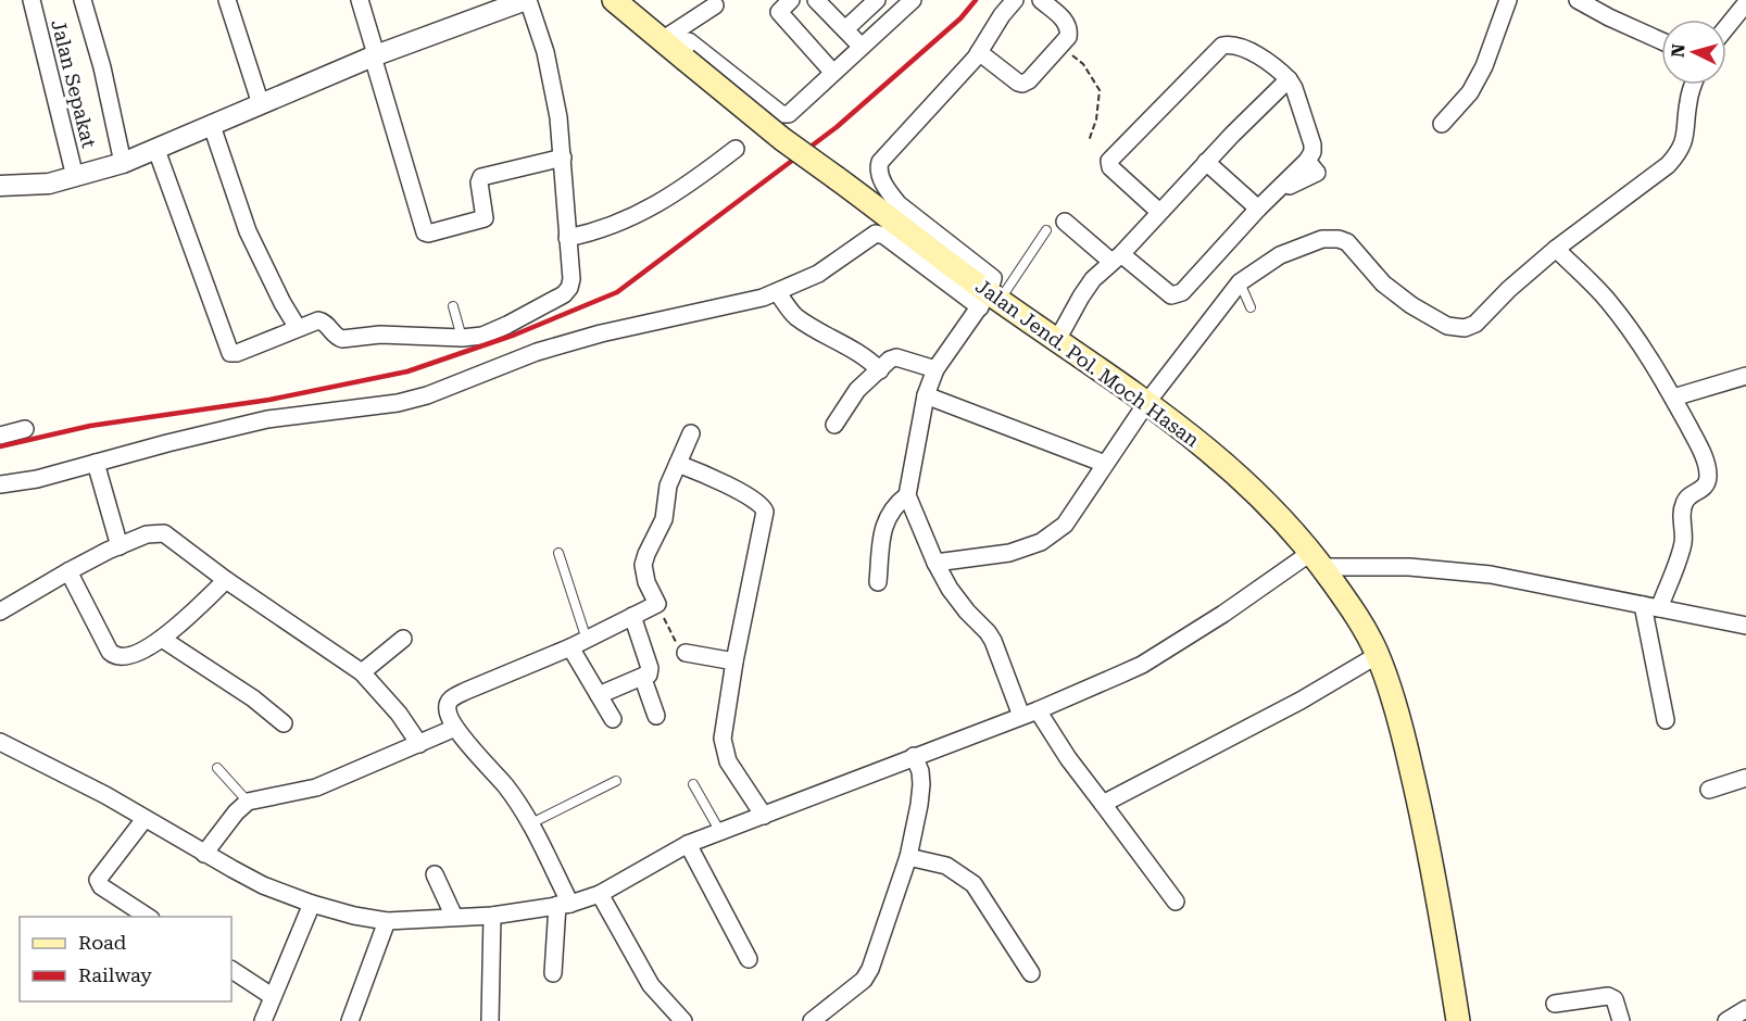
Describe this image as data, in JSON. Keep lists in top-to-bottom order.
{
  "streets": {
    "main road": ["Jalan Jend. Pol. Moch Hasan"],
    "street": ["Jalan Sepakat"]
  },
  "legend": ["Road", "Railway"],
  "north": "left"
}
